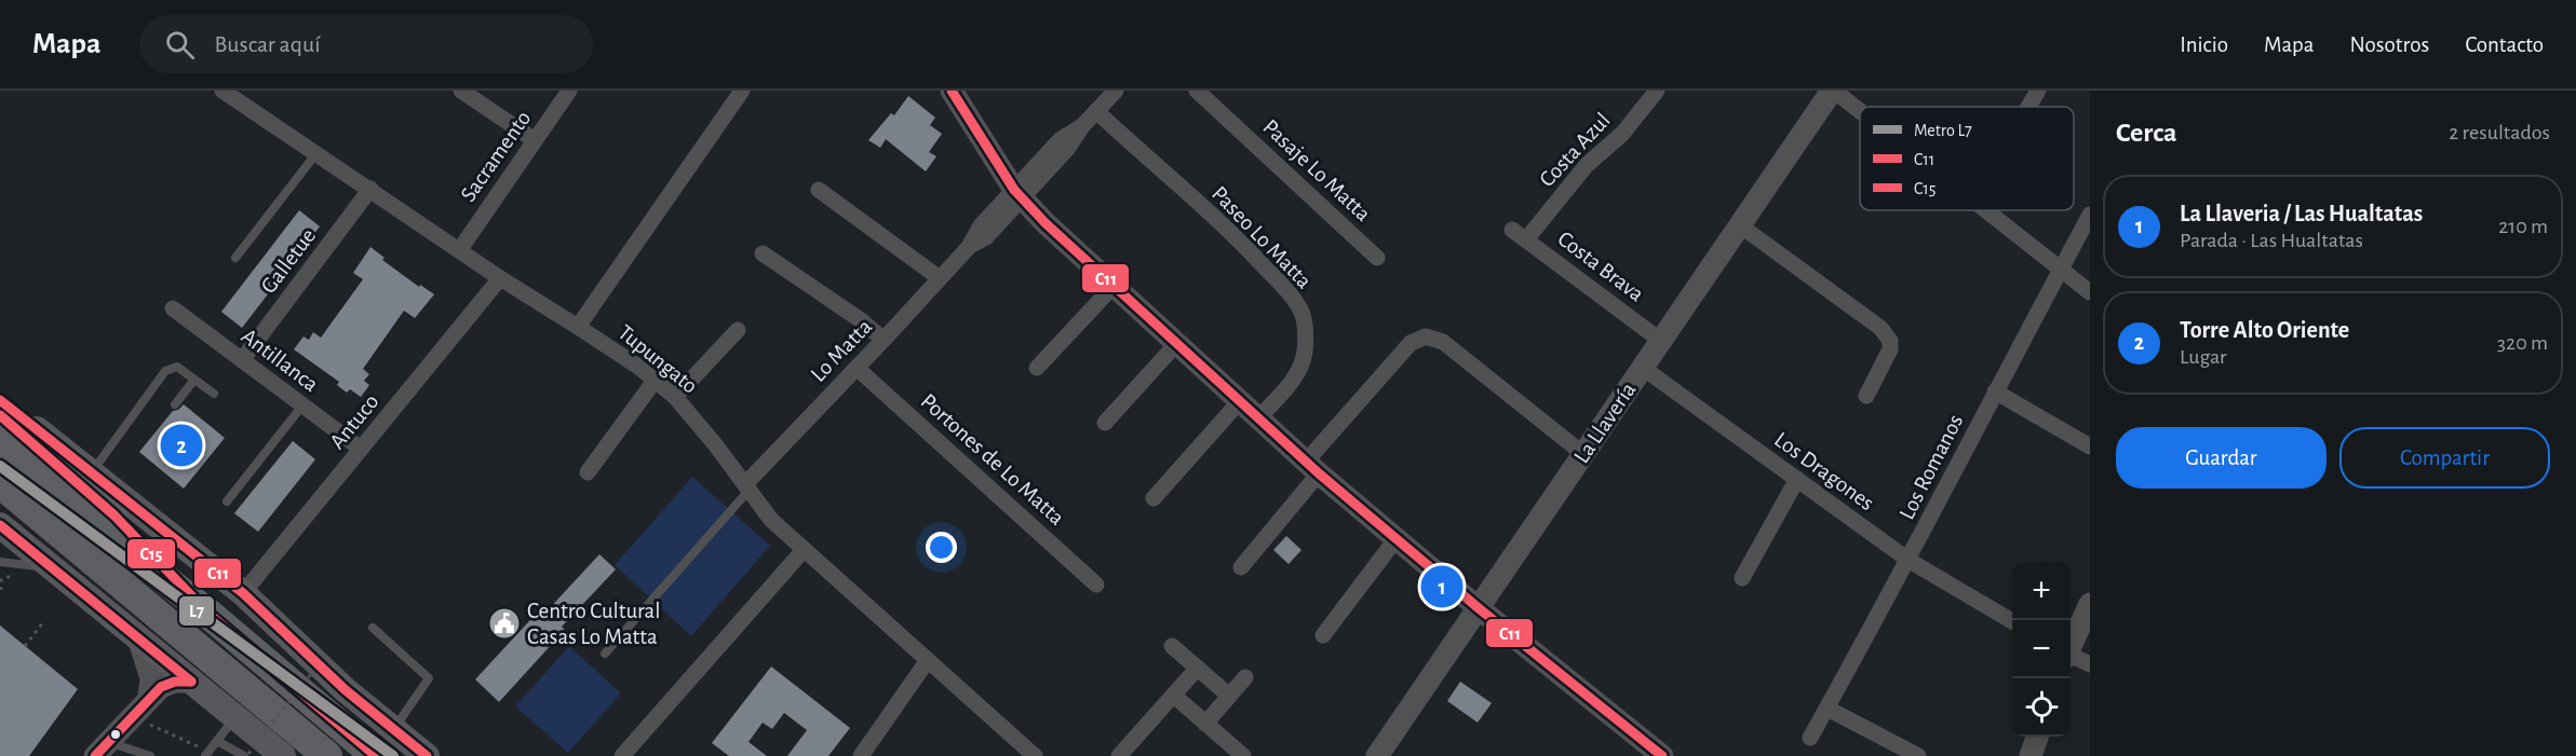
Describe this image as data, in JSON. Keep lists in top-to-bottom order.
{
  "streets": {
    "street": [
      "Costa Azul",
      "Sacramento",
      "Pasaje Lo Matta",
      "Paseo Lo Matta",
      "Galletue",
      "Costa Brava",
      "Lo Matta",
      "Tupungato",
      "Antillanca",
      "Antuco",
      "La Llavería",
      "Portones de Lo Matta",
      "Los Romanos",
      "Los Dragones"
    ]
  },
  "crossings": [
    ["Costa Azul", "Costa Brava"],
    ["Sacramento", "Tupungato"],
    ["Paseo Lo Matta", "Lo Matta"],
    ["Galletue", "Tupungato"],
    ["Galletue", "Antillanca"],
    ["Costa Brava", "La Llavería"],
    ["Lo Matta", "Tupungato"],
    ["Lo Matta", "Portones de Lo Matta"],
    ["Tupungato", "Antuco"],
    ["Antillanca", "Antuco"],
    ["La Llavería", "Los Dragones"],
    ["Los Romanos", "Los Dragones"]
  ],
  "places": {
    "public building": ["Centro Cultural Casas Lo Matta"]
  },
  "lines": ["transit line C11", "transit line C15", "metro line L7"],
  "legend": ["Metro L7", "C11", "C15"],
  "page": {
    "header": "Mapa",
    "search": "Buscar aquí",
    "nav": [
      "Inicio",
      "Mapa",
      "Nosotros",
      "Contacto"
    ],
    "heading": ["Cerca", "2 resultados"],
    "list": [
      {
        "mark": "1",
        "name": "La Llaveria / Las Hualtatas",
        "note": "Parada · Las Hualtatas",
        "value": "210 m"
      },
      {
        "mark": "2",
        "name": "Torre Alto Oriente",
        "note": "Lugar",
        "value": "320 m"
      }
    ],
    "buttons": ["Guardar", "Compartir"],
    "pins": ["2", "1"],
    "map_buttons": ["+", "−"]
  }
}
